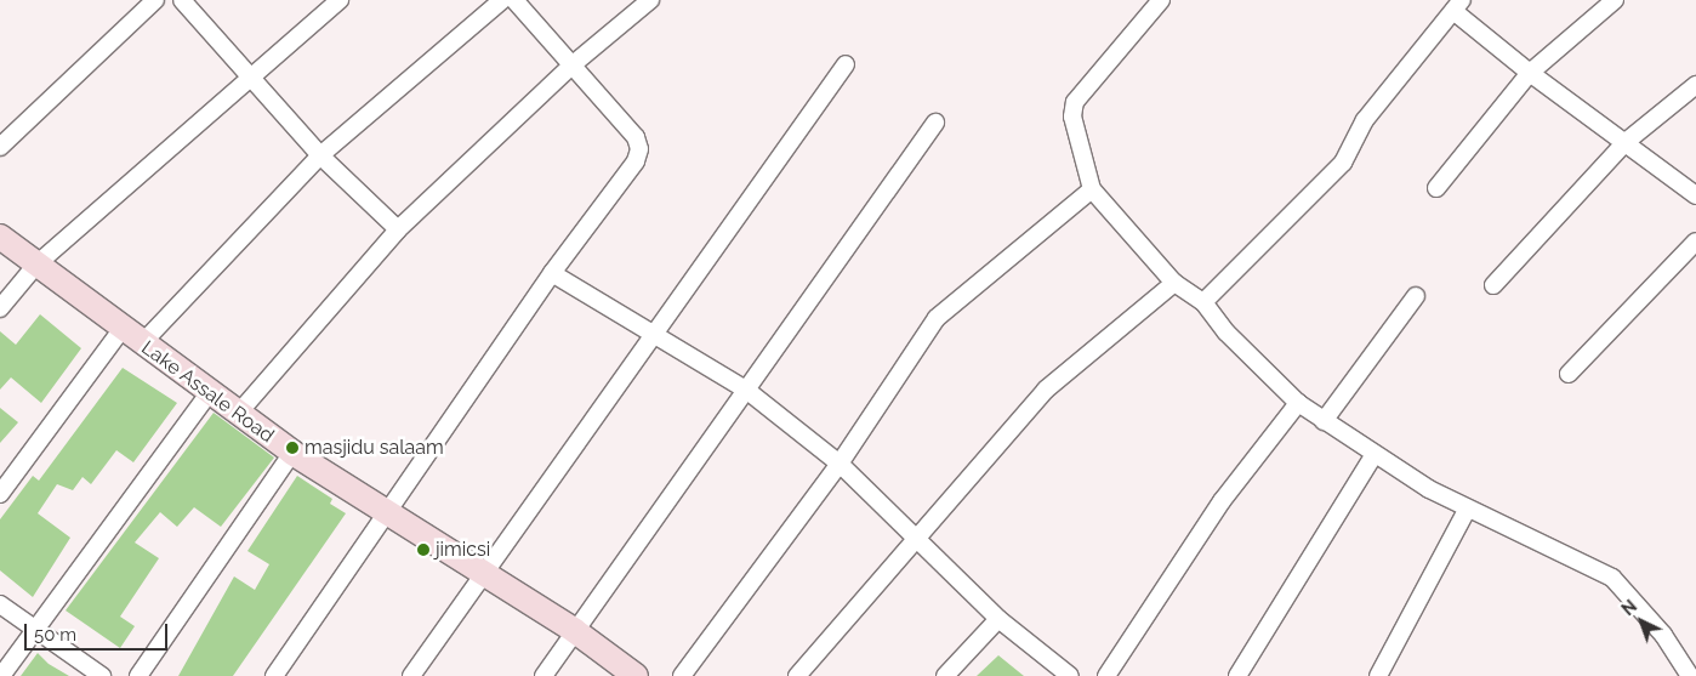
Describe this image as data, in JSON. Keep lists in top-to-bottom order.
{
  "streets": {
    "street": ["Lake Assale Road"]
  },
  "places": ["masjidu salaam", "jimicsi"],
  "scale_bar": "50 m",
  "north": "top left"
}
